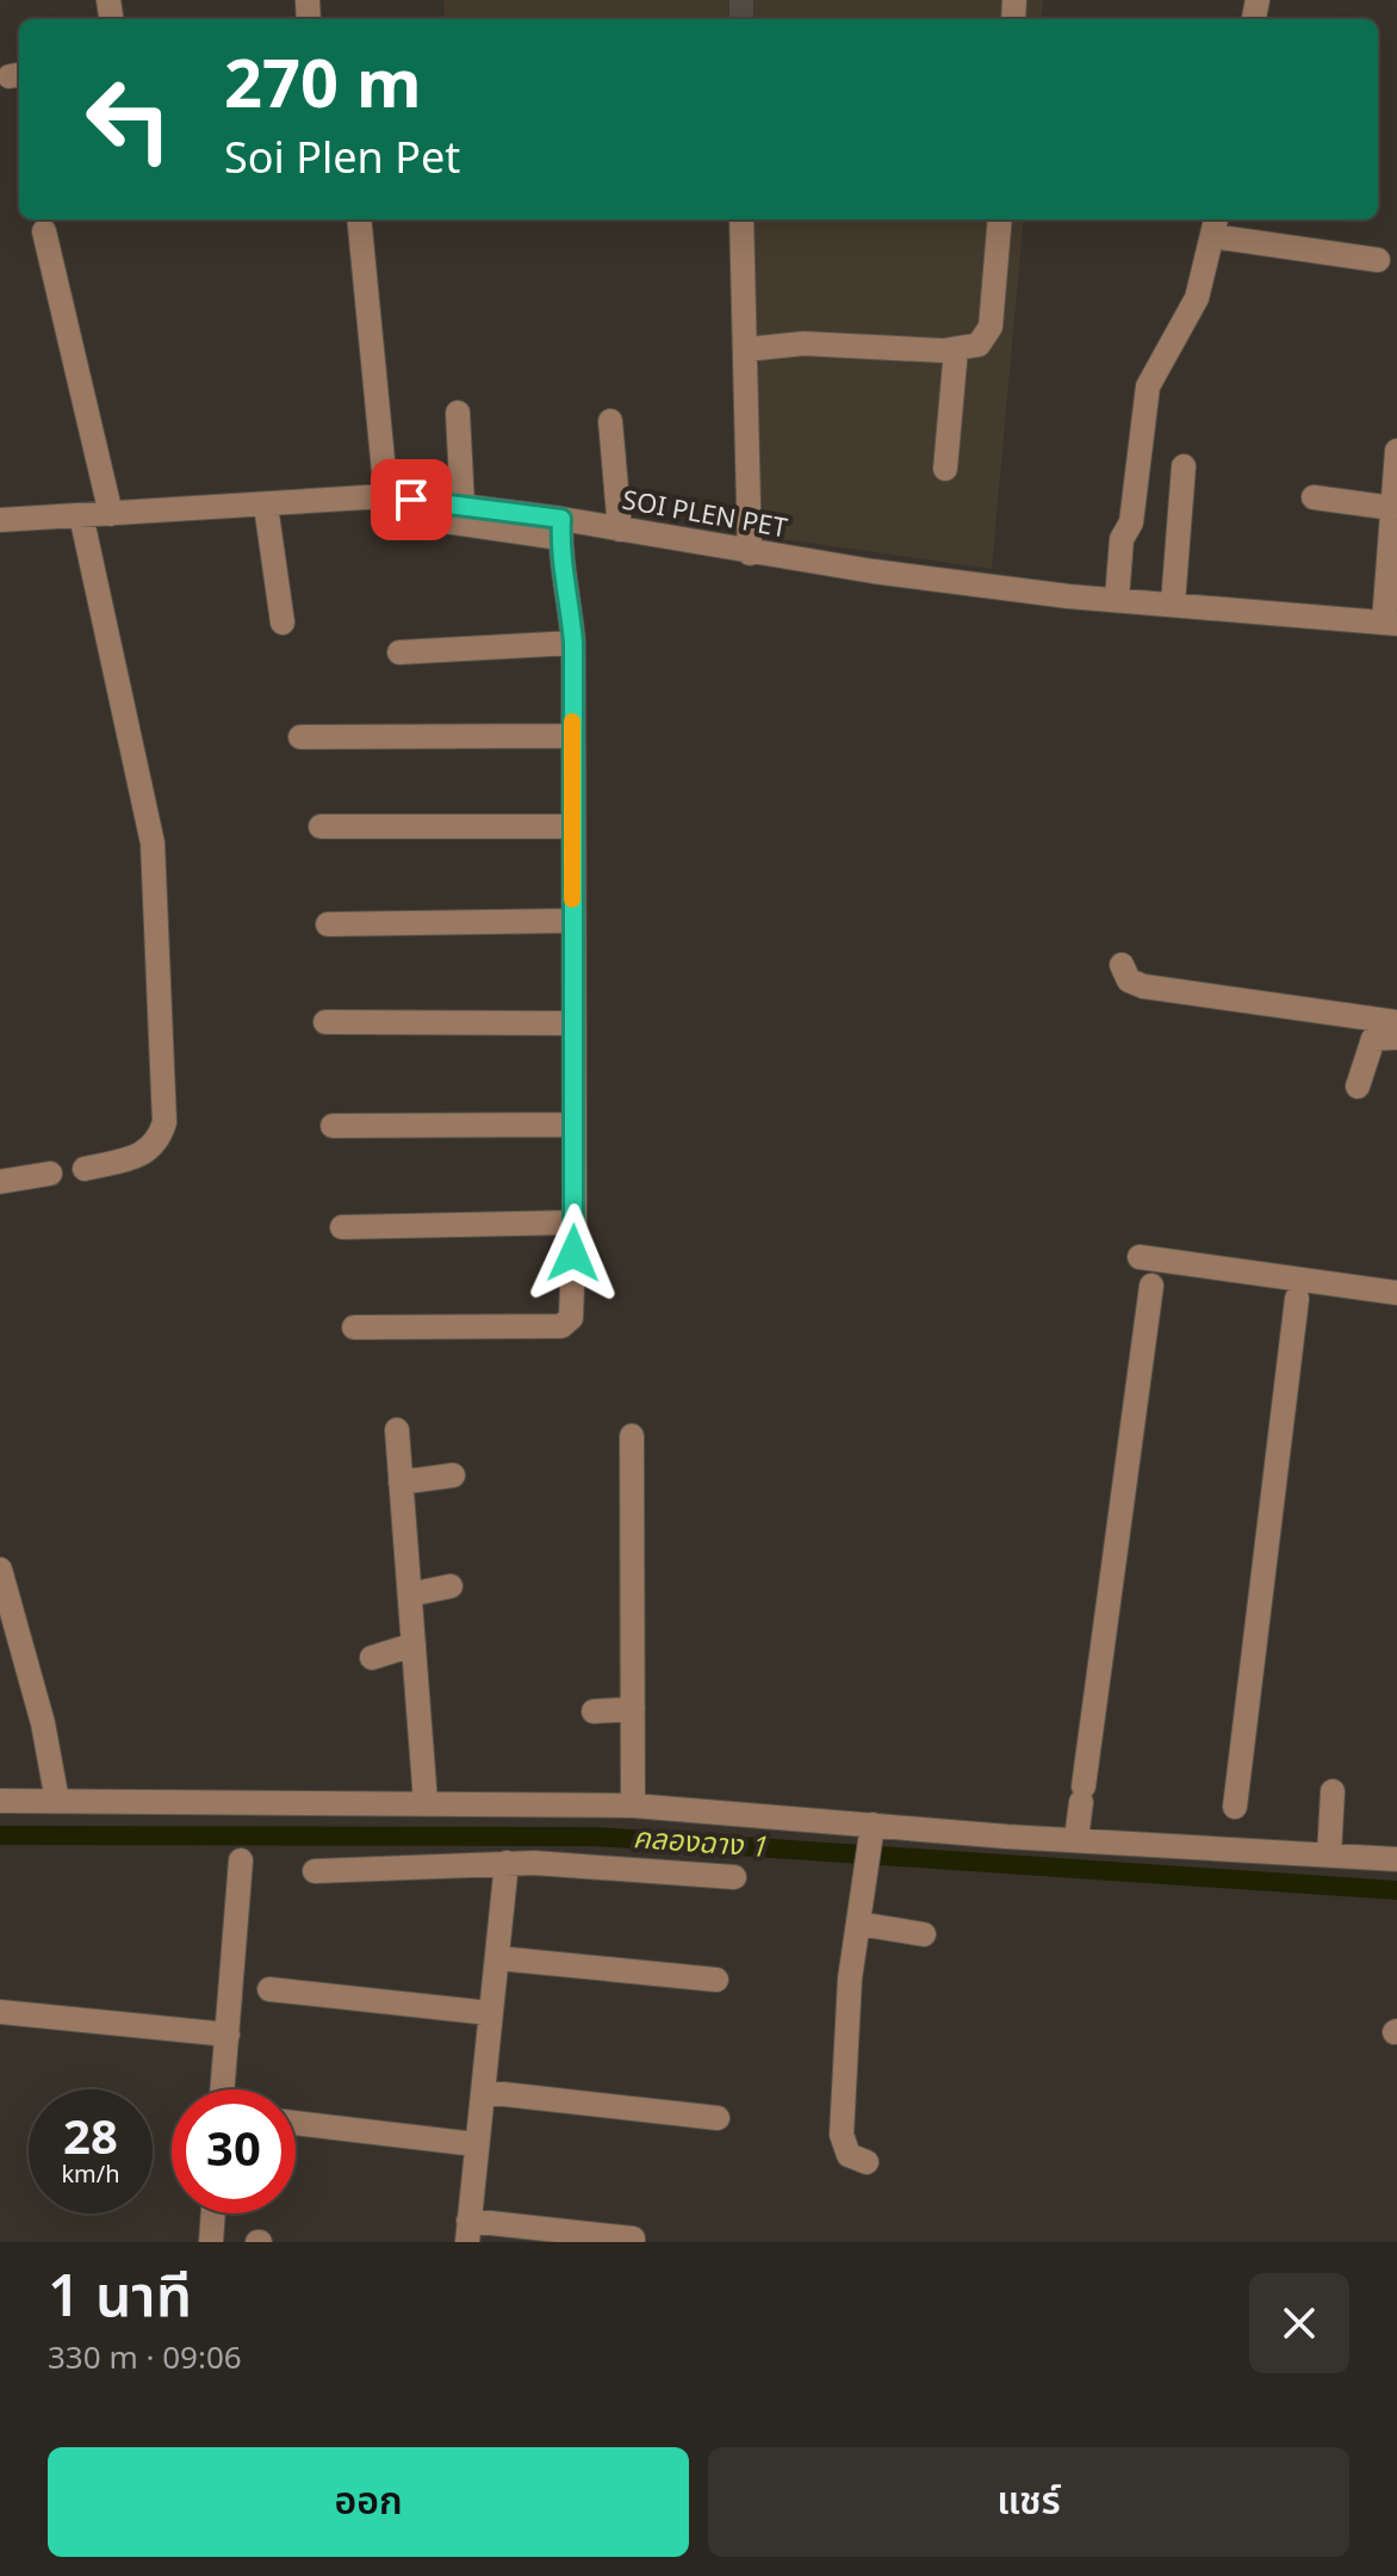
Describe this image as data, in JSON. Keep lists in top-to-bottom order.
{
  "streets": {
    "street": ["SOI PLEN PET"]
  },
  "water": ["คลองฉาง 1"],
  "page": {
    "turn": ["270 m", "Soi Plen Pet"],
    "speed": "28 km/h",
    "limit": "30",
    "heading": ["1 นาที", "330 m · 09:06"],
    "buttons": ["ออก", "แชร์"]
  }
}
